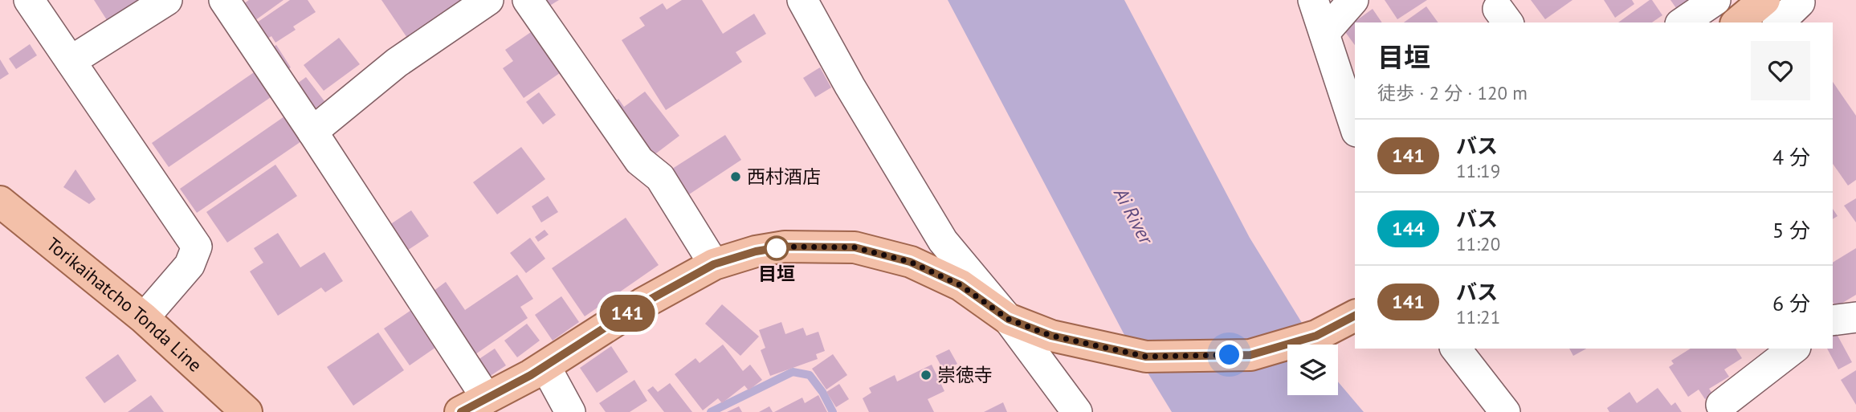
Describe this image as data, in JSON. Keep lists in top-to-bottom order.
{
  "streets": {
    "main road": ["Torikaihatcho Tonda Line"]
  },
  "water": ["Ai River"],
  "places": ["西村酒店", "目垣", "崇徳寺"],
  "lines": ["bus line 141"],
  "page": {
    "on_map": "141",
    "heading": ["目垣", "徒歩 · 2 分 · 120 m"],
    "list": [
      {
        "mark": "141",
        "name": "バス",
        "note": "11:19",
        "value": "4 分"
      },
      {
        "mark": "144",
        "name": "バス",
        "note": "11:20",
        "value": "5 分"
      },
      {
        "mark": "141",
        "name": "バス",
        "note": "11:21",
        "value": "6 分"
      }
    ]
  }
}
